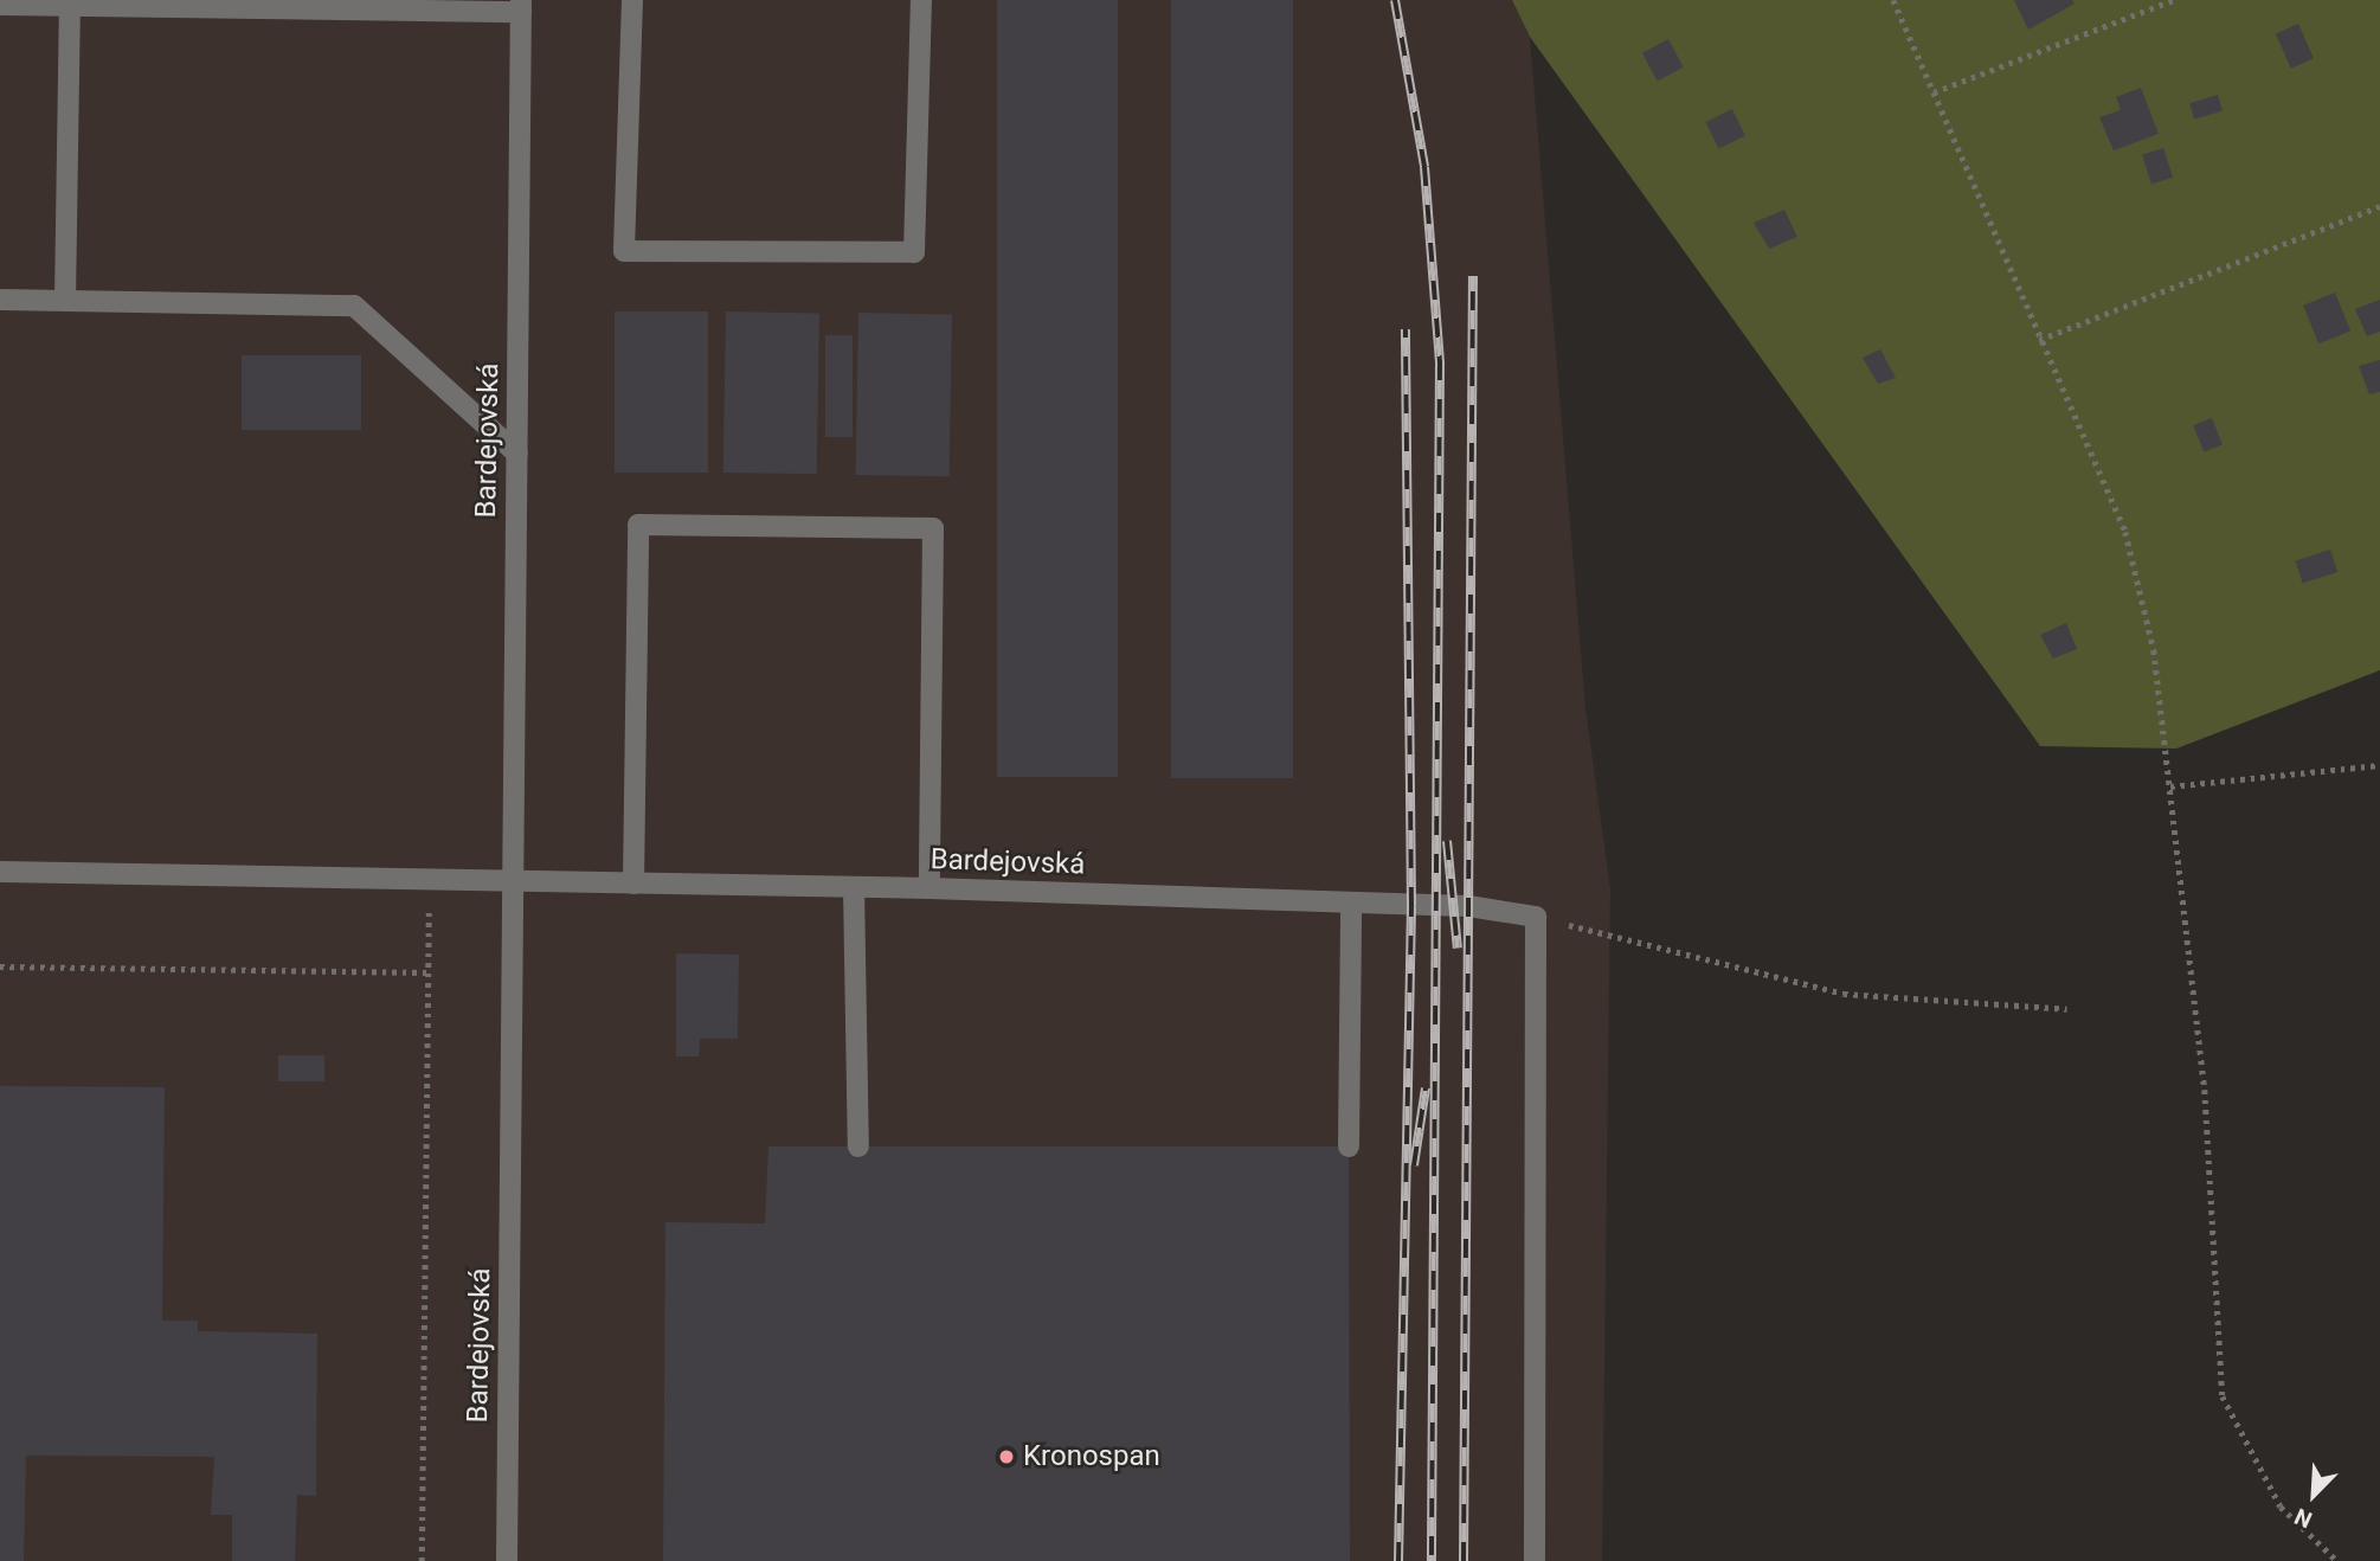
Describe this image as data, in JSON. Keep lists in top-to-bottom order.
{
  "streets": {
    "street": ["Bardejovská"]
  },
  "places": ["Kronospan"],
  "north": "bottom left"
}
